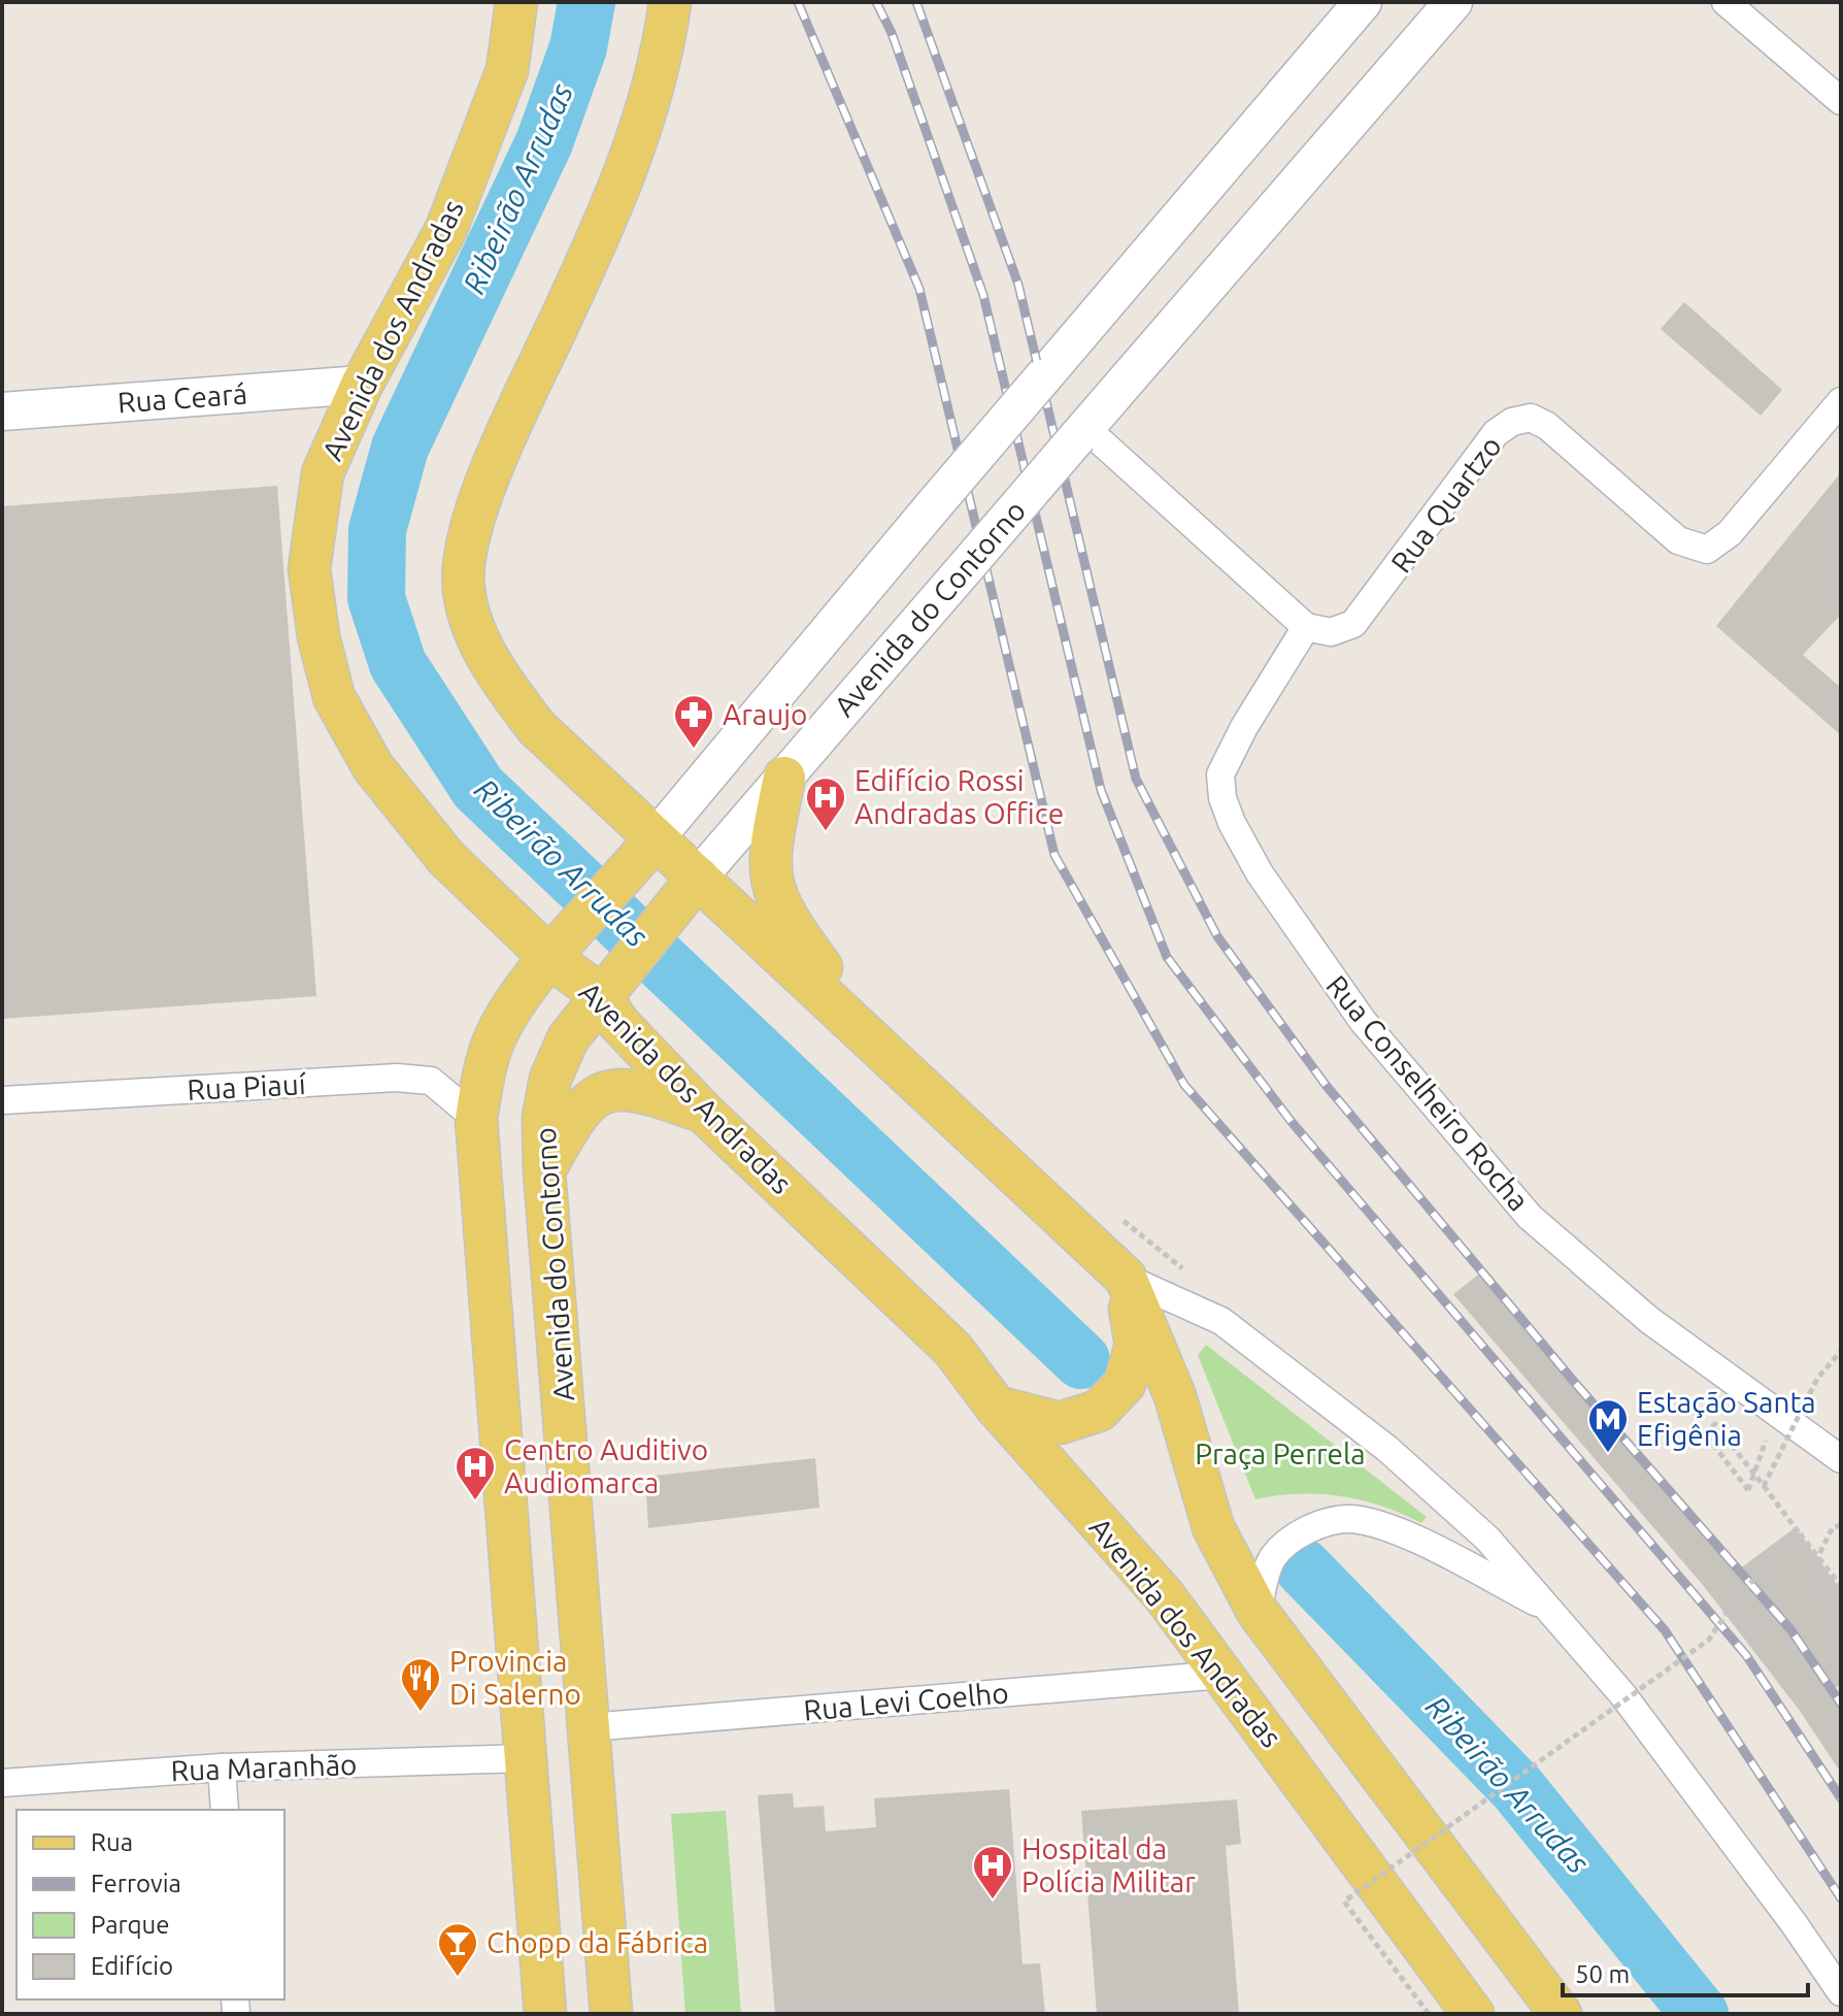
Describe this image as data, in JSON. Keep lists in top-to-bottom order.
{
  "streets": {
    "main road": ["Avenida dos Andradas", "Rua Ceará", "Avenida do Contorno"],
    "street": [
      "Rua Quartzo",
      "Rua Piauí",
      "Rua Conselheiro Rocha",
      "Rua Levi Coelho",
      "Rua Maranhão"
    ]
  },
  "crossings": [
    ["Avenida dos Andradas", "Rua Ceará"],
    ["Avenida dos Andradas", "Avenida do Contorno"],
    ["Avenida dos Andradas", "Rua Levi Coelho"],
    ["Rua Quartzo", "Rua Conselheiro Rocha"],
    ["Avenida do Contorno", "Rua Levi Coelho"]
  ],
  "water": ["Ribeirão Arrudas"],
  "parks": ["Praça Perrela"],
  "places": {
    "pharmacy": ["Araujo"],
    "hospital": ["Edifício Rossi Andradas Office", "Centro Auditivo Audiomarca", "Hospital da Polícia Militar"],
    "metro station": ["Estação Santa Efigênia"],
    "restaurant": ["Provincia Di Salerno"],
    "bar": ["Chopp da Fábrica"]
  },
  "legend": [
    "Rua",
    "Ferrovia",
    "Parque",
    "Edifício"
  ],
  "scale_bar": "50 m"
}
